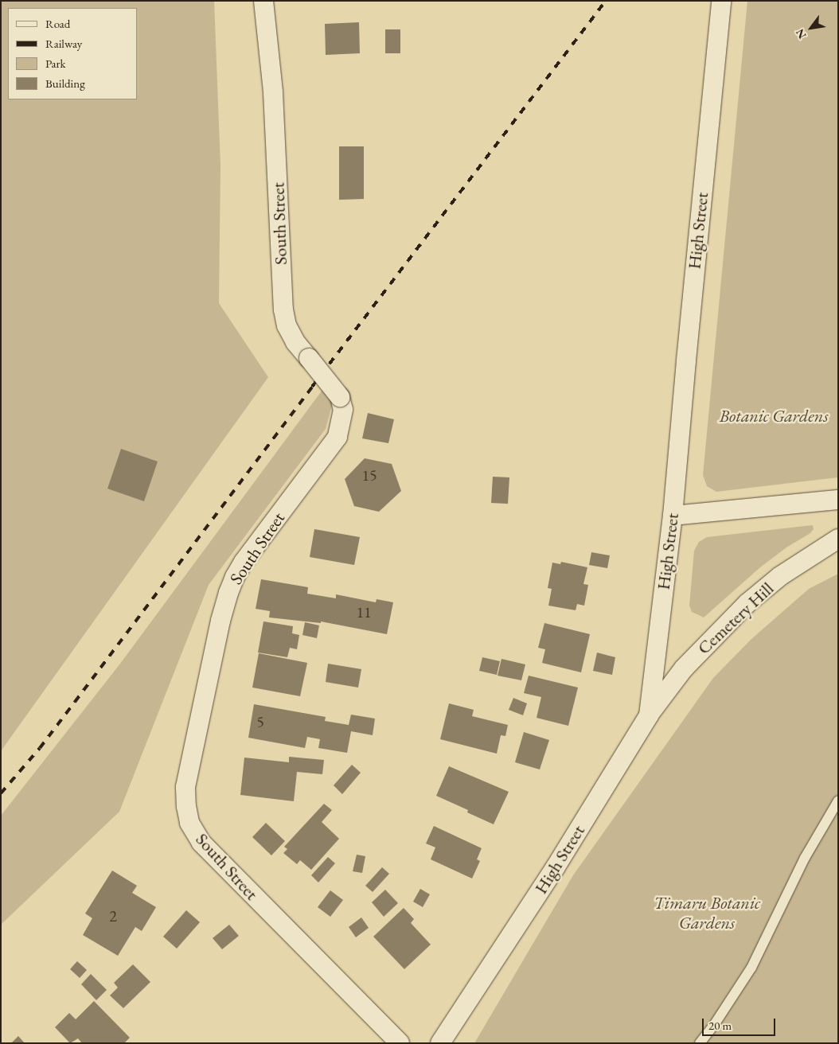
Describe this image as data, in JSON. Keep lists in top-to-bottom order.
{
  "streets": {
    "street": ["South Street", "High Street", "Cemetery Hill"]
  },
  "crossings": [
    ["High Street", "Cemetery Hill"]
  ],
  "parks": ["Botanic Gardens", "Timaru Botanic Gardens"],
  "house_numbers": [
    "15",
    "11",
    "5",
    "2"
  ],
  "legend": [
    "Road",
    "Railway",
    "Park",
    "Building"
  ],
  "scale_bar": "20 m",
  "north": "bottom left"
}
